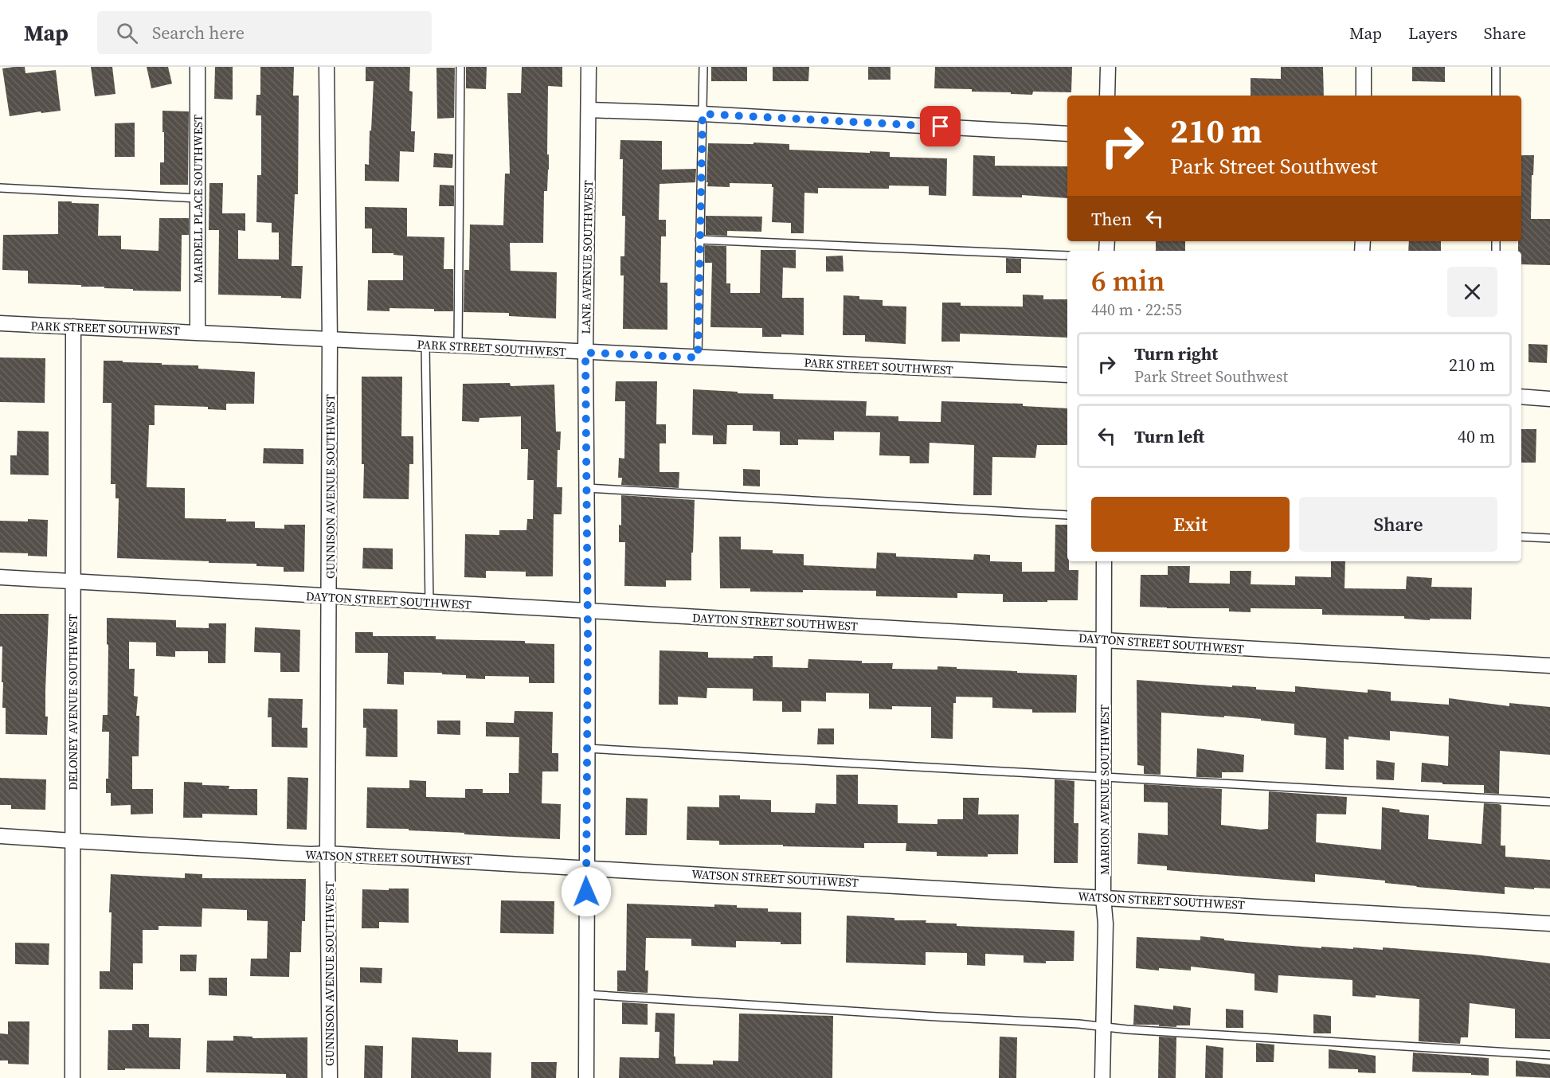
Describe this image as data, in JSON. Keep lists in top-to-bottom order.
{
  "streets": {
    "street": [
      "MARDELL PLACE SOUTHWEST",
      "LANE AVENUE SOUTHWEST",
      "PARK STREET SOUTHWEST",
      "GUNNISON AVENUE SOUTHWEST",
      "DAYTON STREET SOUTHWEST",
      "DELONEY AVENUE SOUTHWEST",
      "MARION AVENUE SOUTHWEST",
      "WATSON STREET SOUTHWEST"
    ]
  },
  "crossings": [
    ["MARDELL PLACE SOUTHWEST", "PARK STREET SOUTHWEST"],
    ["LANE AVENUE SOUTHWEST", "PARK STREET SOUTHWEST"],
    ["LANE AVENUE SOUTHWEST", "DAYTON STREET SOUTHWEST"],
    ["LANE AVENUE SOUTHWEST", "WATSON STREET SOUTHWEST"],
    ["PARK STREET SOUTHWEST", "GUNNISON AVENUE SOUTHWEST"],
    ["PARK STREET SOUTHWEST", "DELONEY AVENUE SOUTHWEST"],
    ["GUNNISON AVENUE SOUTHWEST", "DAYTON STREET SOUTHWEST"],
    ["GUNNISON AVENUE SOUTHWEST", "WATSON STREET SOUTHWEST"],
    ["DAYTON STREET SOUTHWEST", "DELONEY AVENUE SOUTHWEST"],
    ["DAYTON STREET SOUTHWEST", "MARION AVENUE SOUTHWEST"],
    ["DELONEY AVENUE SOUTHWEST", "WATSON STREET SOUTHWEST"],
    ["MARION AVENUE SOUTHWEST", "WATSON STREET SOUTHWEST"]
  ],
  "page": {
    "header": "Map",
    "search": "Search here",
    "nav": ["Map", "Layers", "Share"],
    "turn": ["210 m", "Park Street Southwest"],
    "then": "Then",
    "heading": ["6 min", "440 m · 22:55"],
    "list": [
      {
        "name": "Turn right",
        "note": "Park Street Southwest",
        "value": "210 m"
      },
      {
        "name": "Turn left",
        "value": "40 m"
      }
    ],
    "buttons": ["Exit", "Share"]
  }
}
